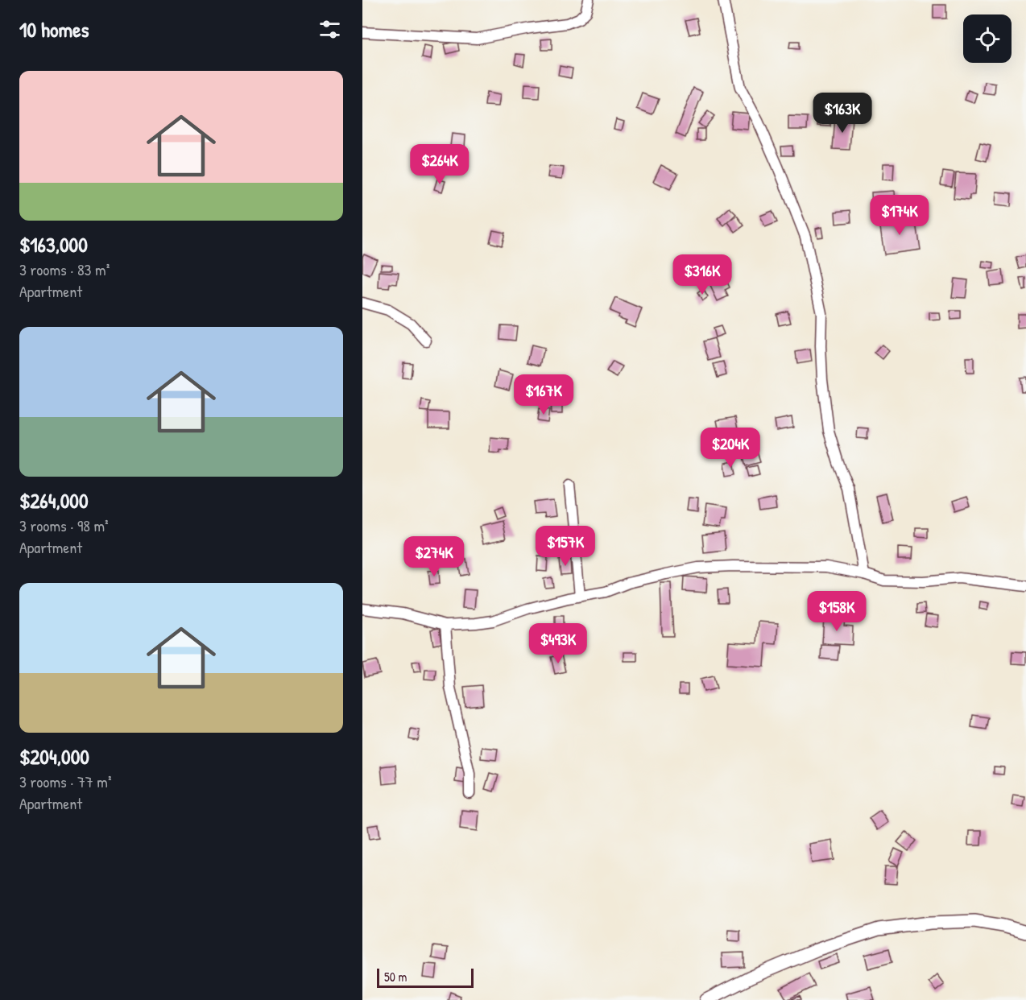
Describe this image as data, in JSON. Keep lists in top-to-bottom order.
{
  "scale_bar": "50 m",
  "page": {
    "heading": "10 homes",
    "list": [
      {
        "name": "$163,000",
        "note": "3 rooms · 83 m² · Apartment"
      },
      {
        "name": "$264,000",
        "note": "3 rooms · 98 m² · Apartment"
      },
      {
        "name": "$204,000",
        "note": "3 rooms · 77 m² · Apartment"
      }
    ],
    "price": [
      "$163K",
      "$264K",
      "$174K",
      "$316K",
      "$167K",
      "$204K",
      "$157K",
      "$274K",
      "$158K",
      "$493K"
    ],
    "scale": "50 m"
  }
}
